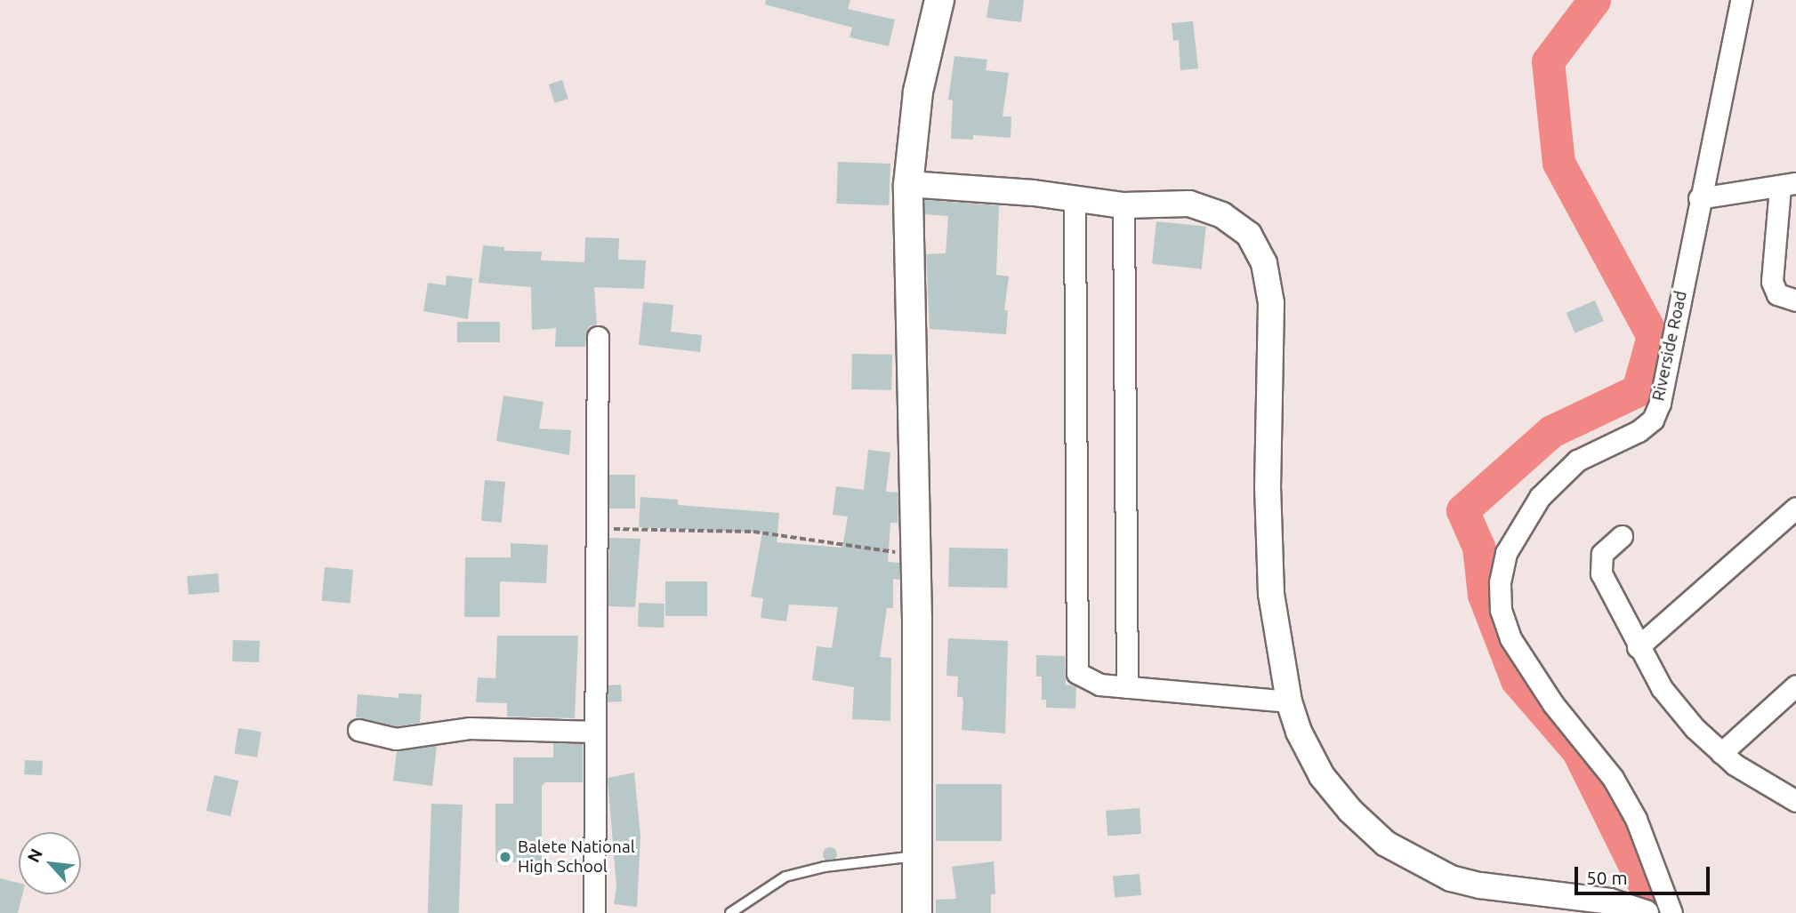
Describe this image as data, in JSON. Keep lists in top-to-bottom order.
{
  "streets": {
    "street": ["Riverside Road"]
  },
  "places": ["Balete National High School"],
  "scale_bar": "50 m",
  "north": "top left"
}
